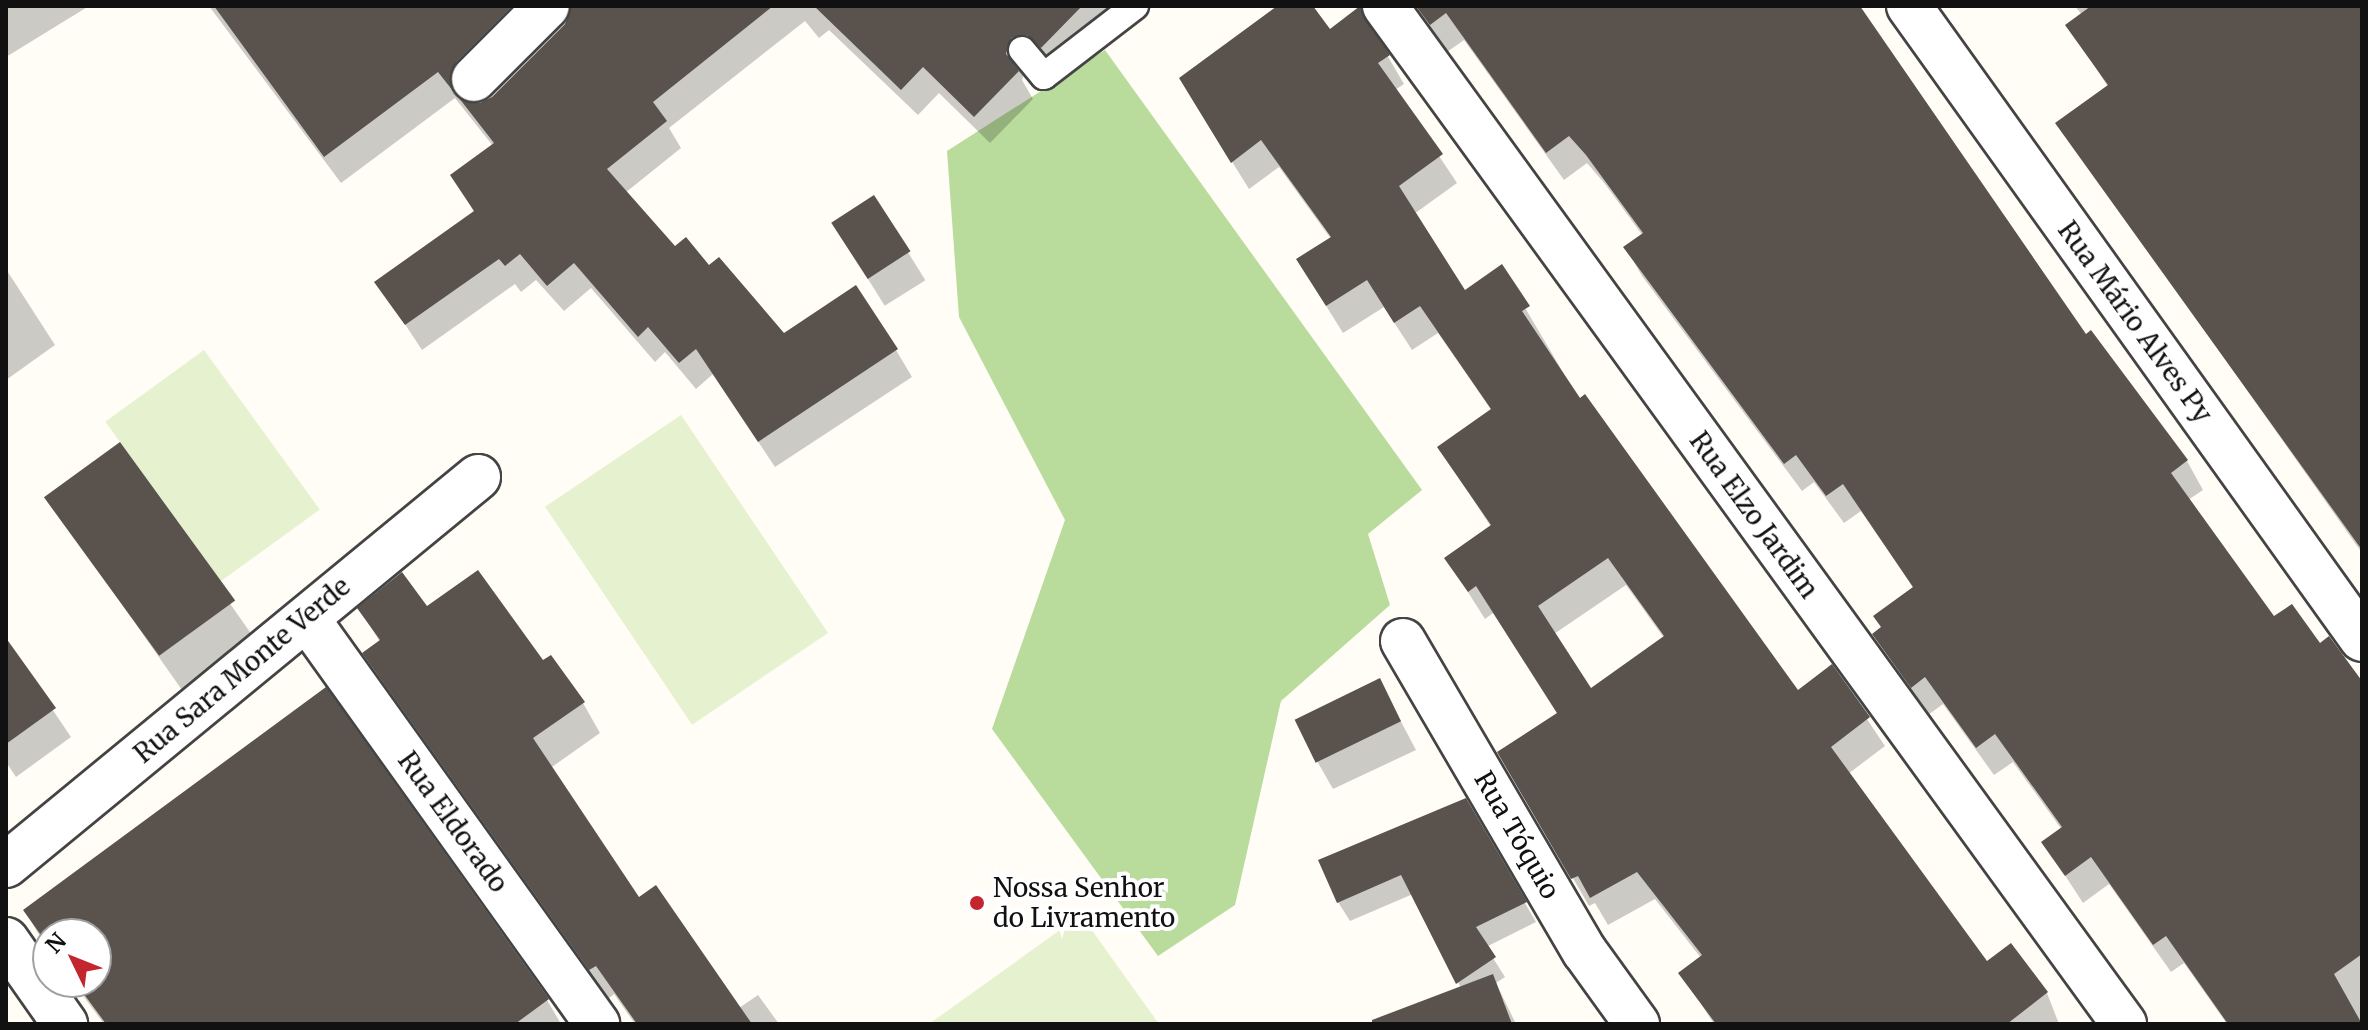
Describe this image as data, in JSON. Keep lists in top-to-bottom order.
{
  "streets": {
    "street": [
      "Rua Mário Alves Py",
      "Rua Elzo Jardim",
      "Rua Sara Monte Verde",
      "Rua Eldorado",
      "Rua Tóquio"
    ]
  },
  "crossings": [
    ["Rua Sara Monte Verde", "Rua Eldorado"]
  ],
  "places": ["Nossa Senhor do Livramento"],
  "north": "top left"
}
